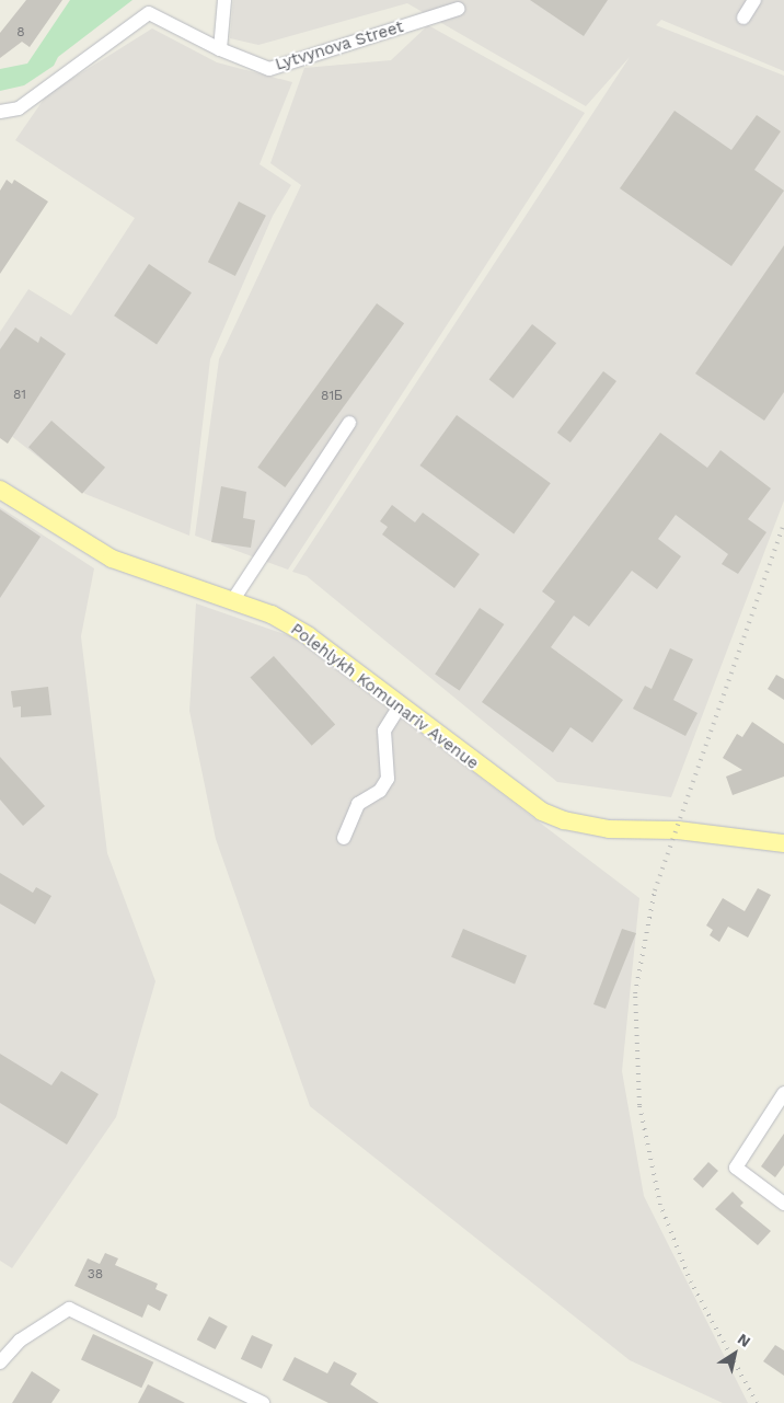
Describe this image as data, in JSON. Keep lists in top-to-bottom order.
{
  "streets": {
    "main road": ["Polehlykh Komunariv Avenue"],
    "street": ["Lytvynova Street"]
  },
  "house_numbers": [
    "8",
    "81",
    "81Б",
    "38"
  ],
  "north": "top right"
}
